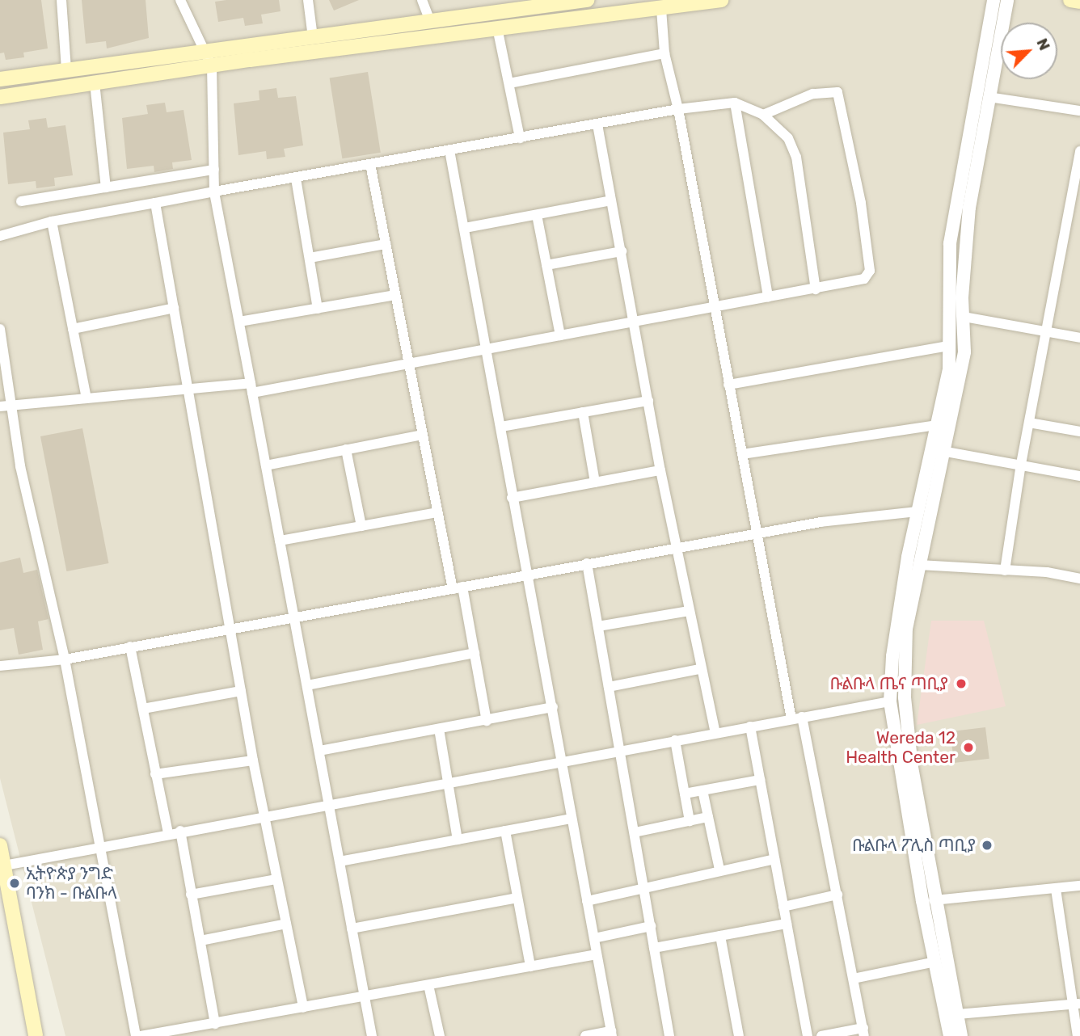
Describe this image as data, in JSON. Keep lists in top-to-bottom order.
{
  "places": [
    "ቡልቡላ ጤና ጣቢያ",
    "Wereda 12 Health Center",
    "ቡልቡላ ፖሊስ ጣቢያ",
    "ኢትዮጵያ ንግድ ባንክ - ቡልቡላ"
  ],
  "north": "top right"
}
